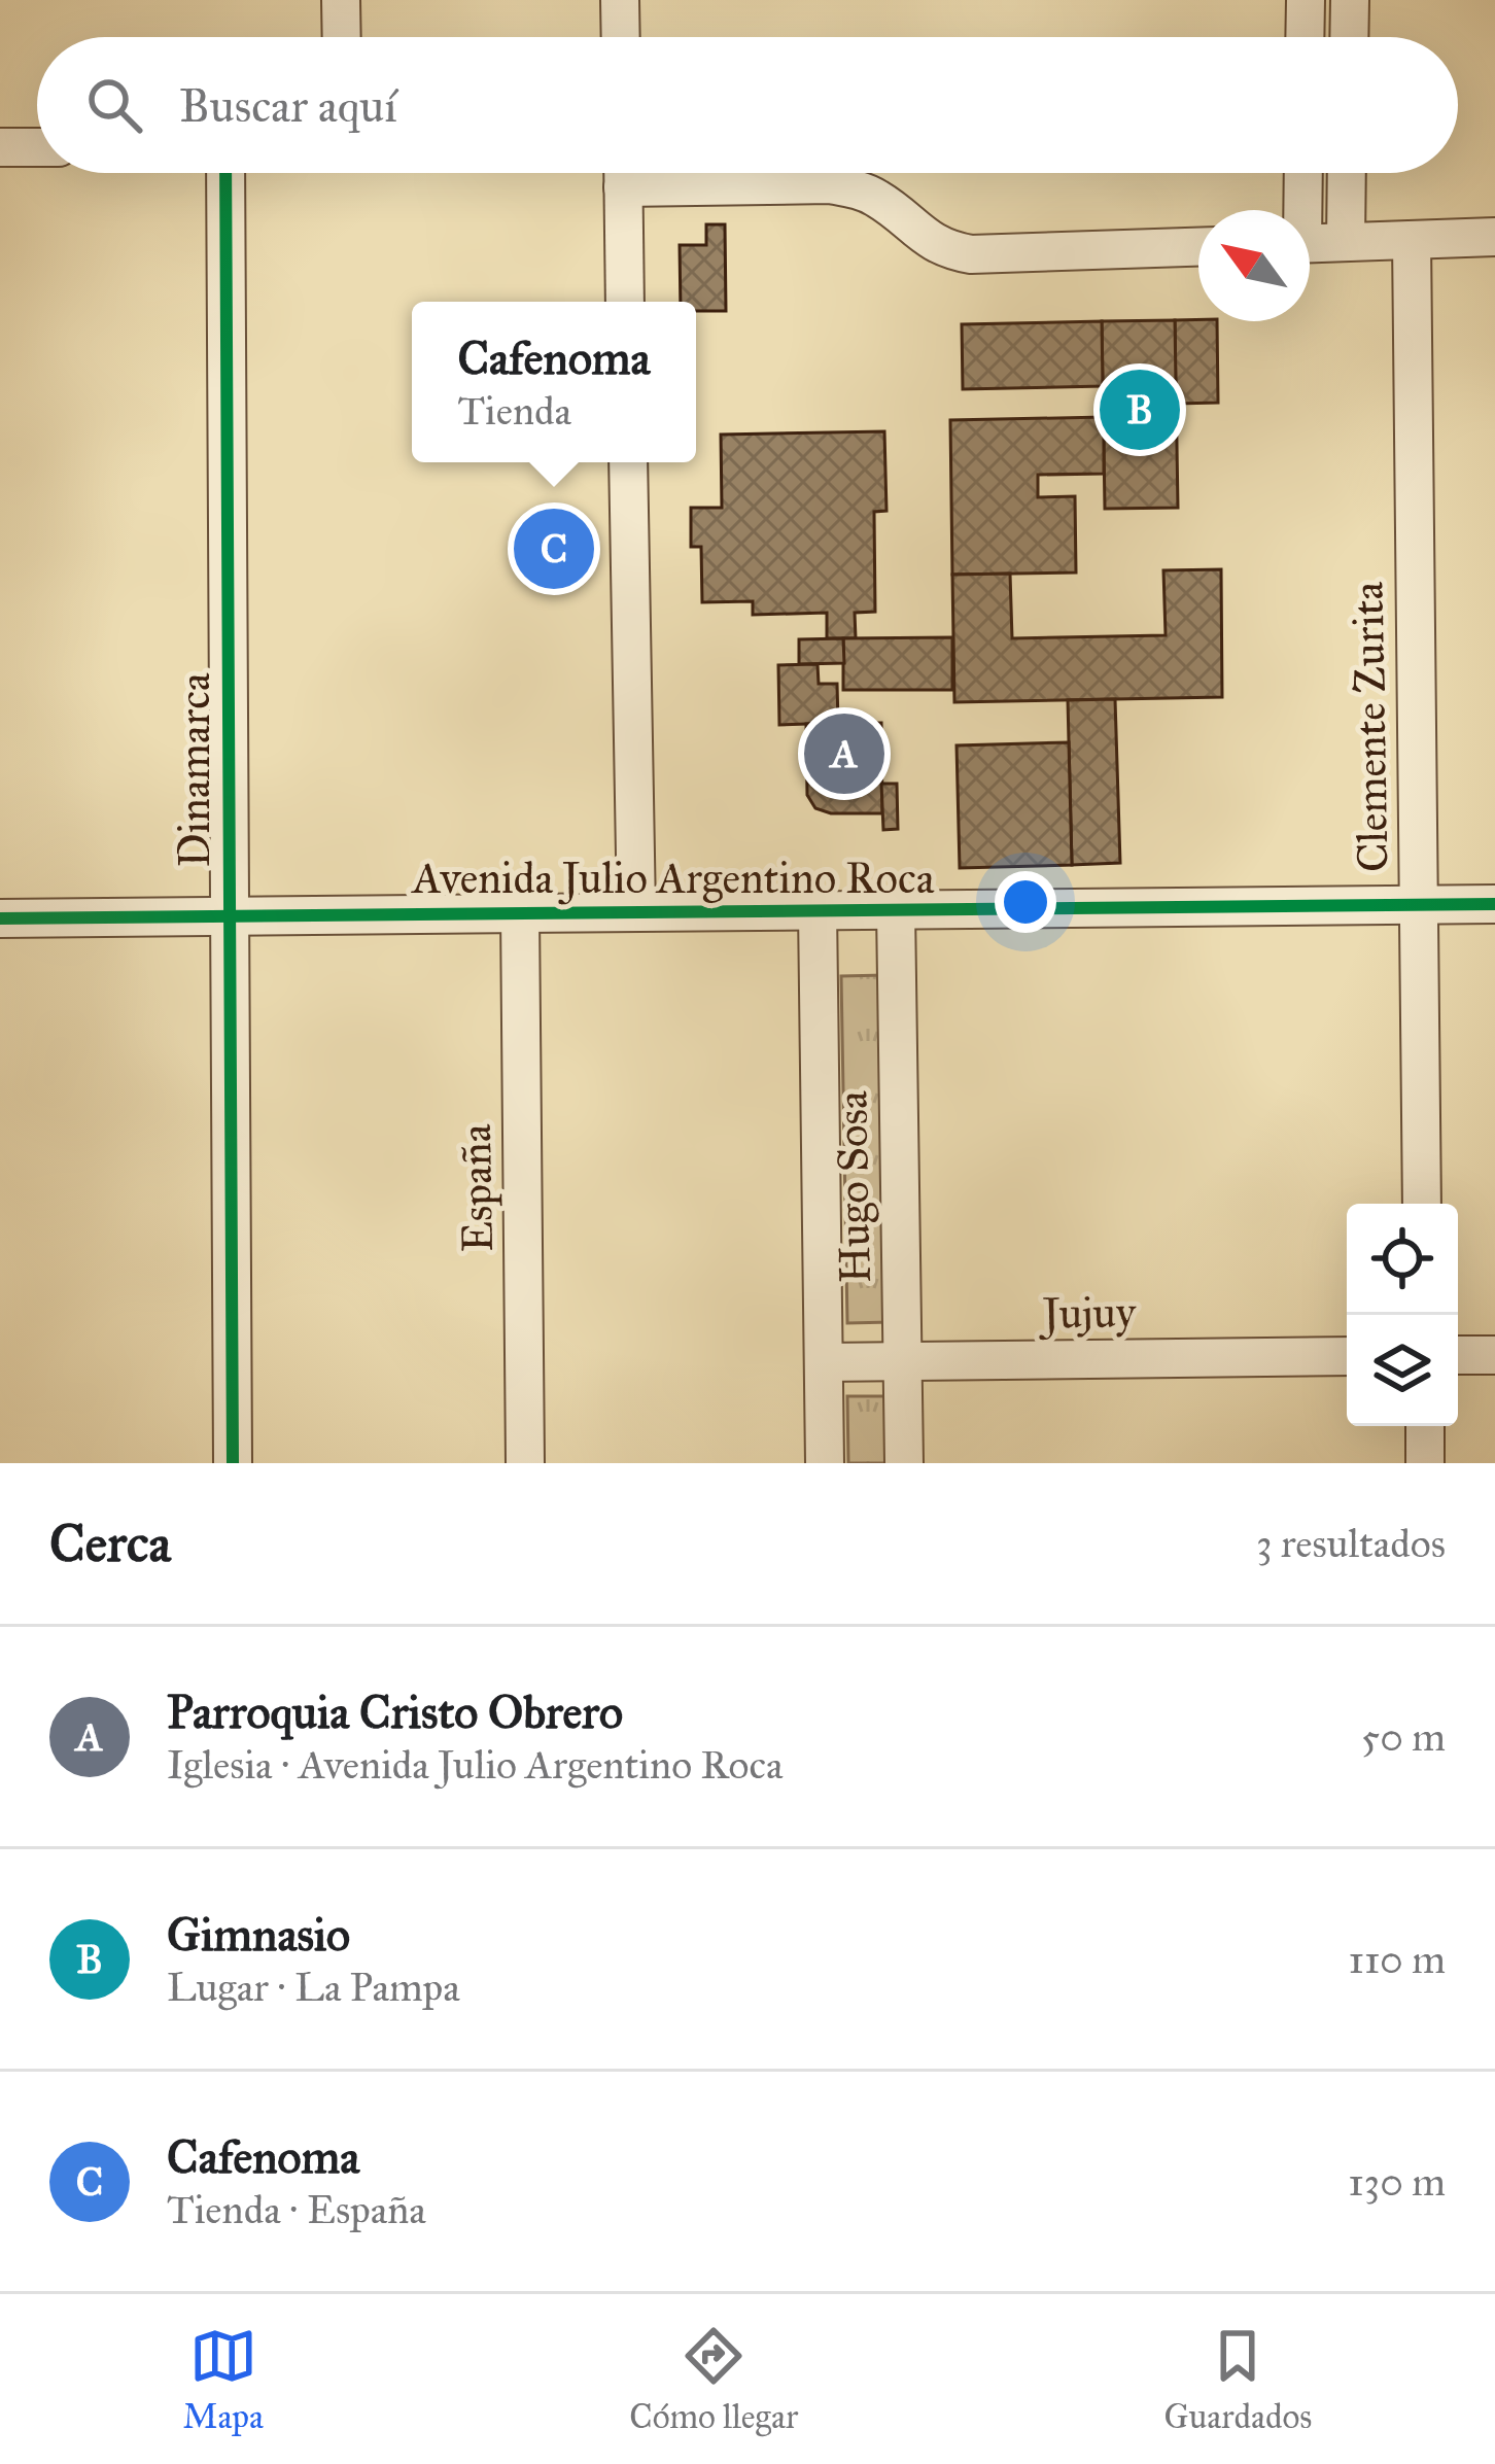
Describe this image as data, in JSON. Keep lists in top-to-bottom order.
{
  "streets": {
    "street": [
      "Clemente Zurita",
      "Dinamarca",
      "Avenida Julio Argentino Roca",
      "Hugo Sosa",
      "España",
      "Jujuy"
    ]
  },
  "crossings": [
    ["Clemente Zurita", "Avenida Julio Argentino Roca"],
    ["Dinamarca", "Avenida Julio Argentino Roca"],
    ["Avenida Julio Argentino Roca", "Hugo Sosa"],
    ["Avenida Julio Argentino Roca", "España"],
    ["Hugo Sosa", "Jujuy"]
  ],
  "north": "top left",
  "page": {
    "search": "Buscar aquí",
    "popup": ["Cafenoma", "Tienda"],
    "pins": ["B", "C", "A"],
    "heading": ["Cerca", "3 resultados"],
    "list": [
      {
        "mark": "A",
        "name": "Parroquia Cristo Obrero",
        "note": "Iglesia · Avenida Julio Argentino Roca",
        "value": "50 m"
      },
      {
        "mark": "B",
        "name": "Gimnasio",
        "note": "Lugar · La Pampa",
        "value": "110 m"
      },
      {
        "mark": "C",
        "name": "Cafenoma",
        "note": "Tienda · España",
        "value": "130 m"
      }
    ],
    "nav": ["Mapa", "Cómo llegar", "Guardados"]
  }
}
